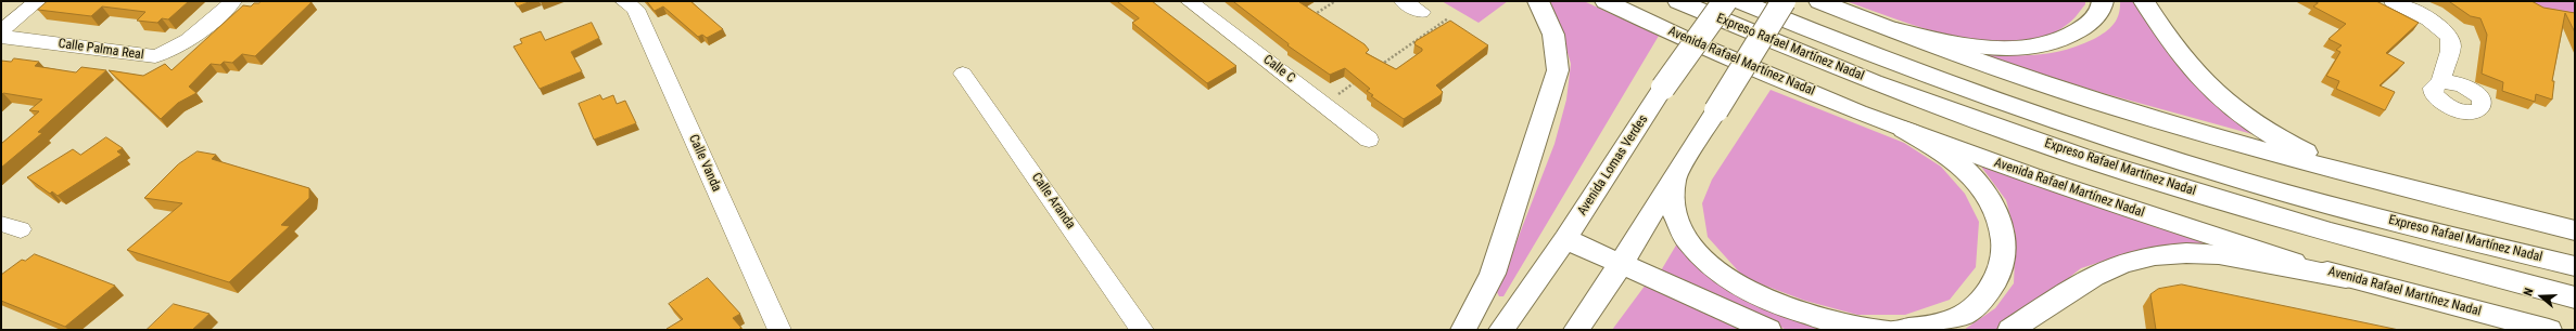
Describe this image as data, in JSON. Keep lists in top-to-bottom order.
{
  "streets": {
    "main road": ["Expreso Rafael Martínez Nadal", "Avenida Rafael Martínez Nadal", "Avenida Lomas Verdes"],
    "street": [
      "Calle Palma Real",
      "Calle C",
      "Calle Vanda",
      "Calle Aranda"
    ]
  },
  "north": "left"
}
